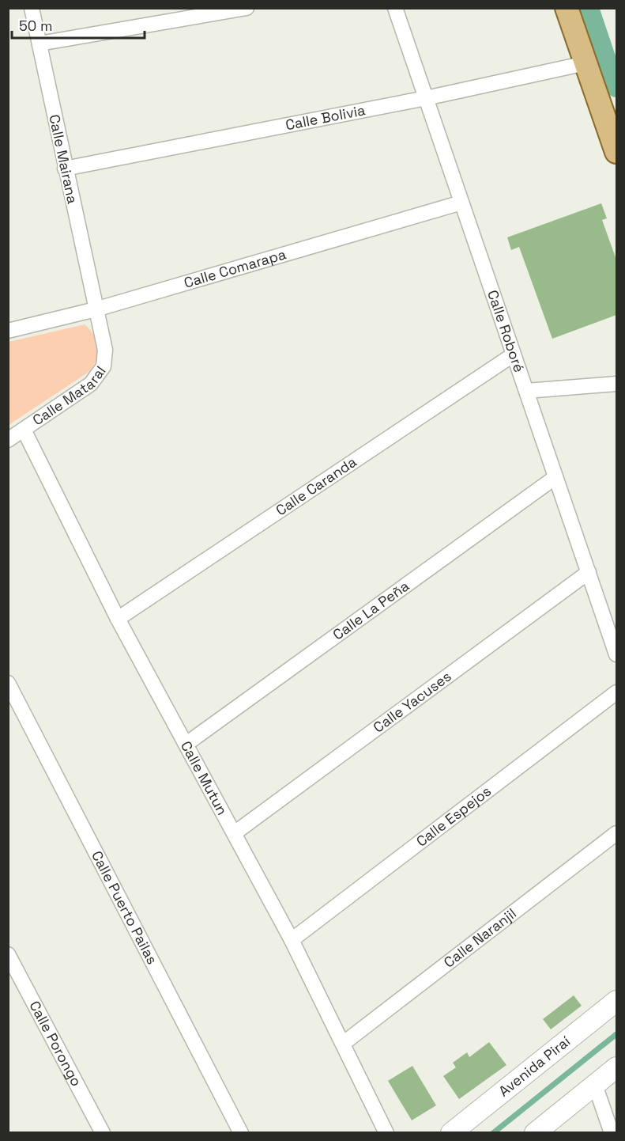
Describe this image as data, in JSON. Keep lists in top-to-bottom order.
{
  "streets": {
    "main road": ["Avenida Piraí"],
    "street": [
      "Calle Bolivia",
      "Calle Mairana",
      "Calle Comarapa",
      "Calle Roboré",
      "Calle Mataral",
      "Calle Caranda",
      "Calle La Peña",
      "Calle Yacuses",
      "Calle Mutun",
      "Calle Espejos",
      "Calle Puerto Pailas",
      "Calle Naranjil",
      "Calle Porongo"
    ]
  },
  "crossings": [
    ["Calle Bolivia", "Calle Mairana"],
    ["Calle Bolivia", "Calle Roboré"],
    ["Calle Mairana", "Calle Comarapa"],
    ["Calle Mairana", "Calle Mataral"],
    ["Calle Comarapa", "Calle Roboré"],
    ["Calle Comarapa", "Calle Mataral"],
    ["Calle Roboré", "Calle Caranda"],
    ["Calle Roboré", "Calle La Peña"],
    ["Calle Roboré", "Calle Yacuses"],
    ["Calle Mataral", "Calle Mutun"],
    ["Calle Caranda", "Calle Mutun"],
    ["Calle La Peña", "Calle Mutun"],
    ["Calle Yacuses", "Calle Mutun"],
    ["Calle Mutun", "Calle Espejos"],
    ["Calle Mutun", "Calle Naranjil"]
  ],
  "scale_bar": "50 m"
}
